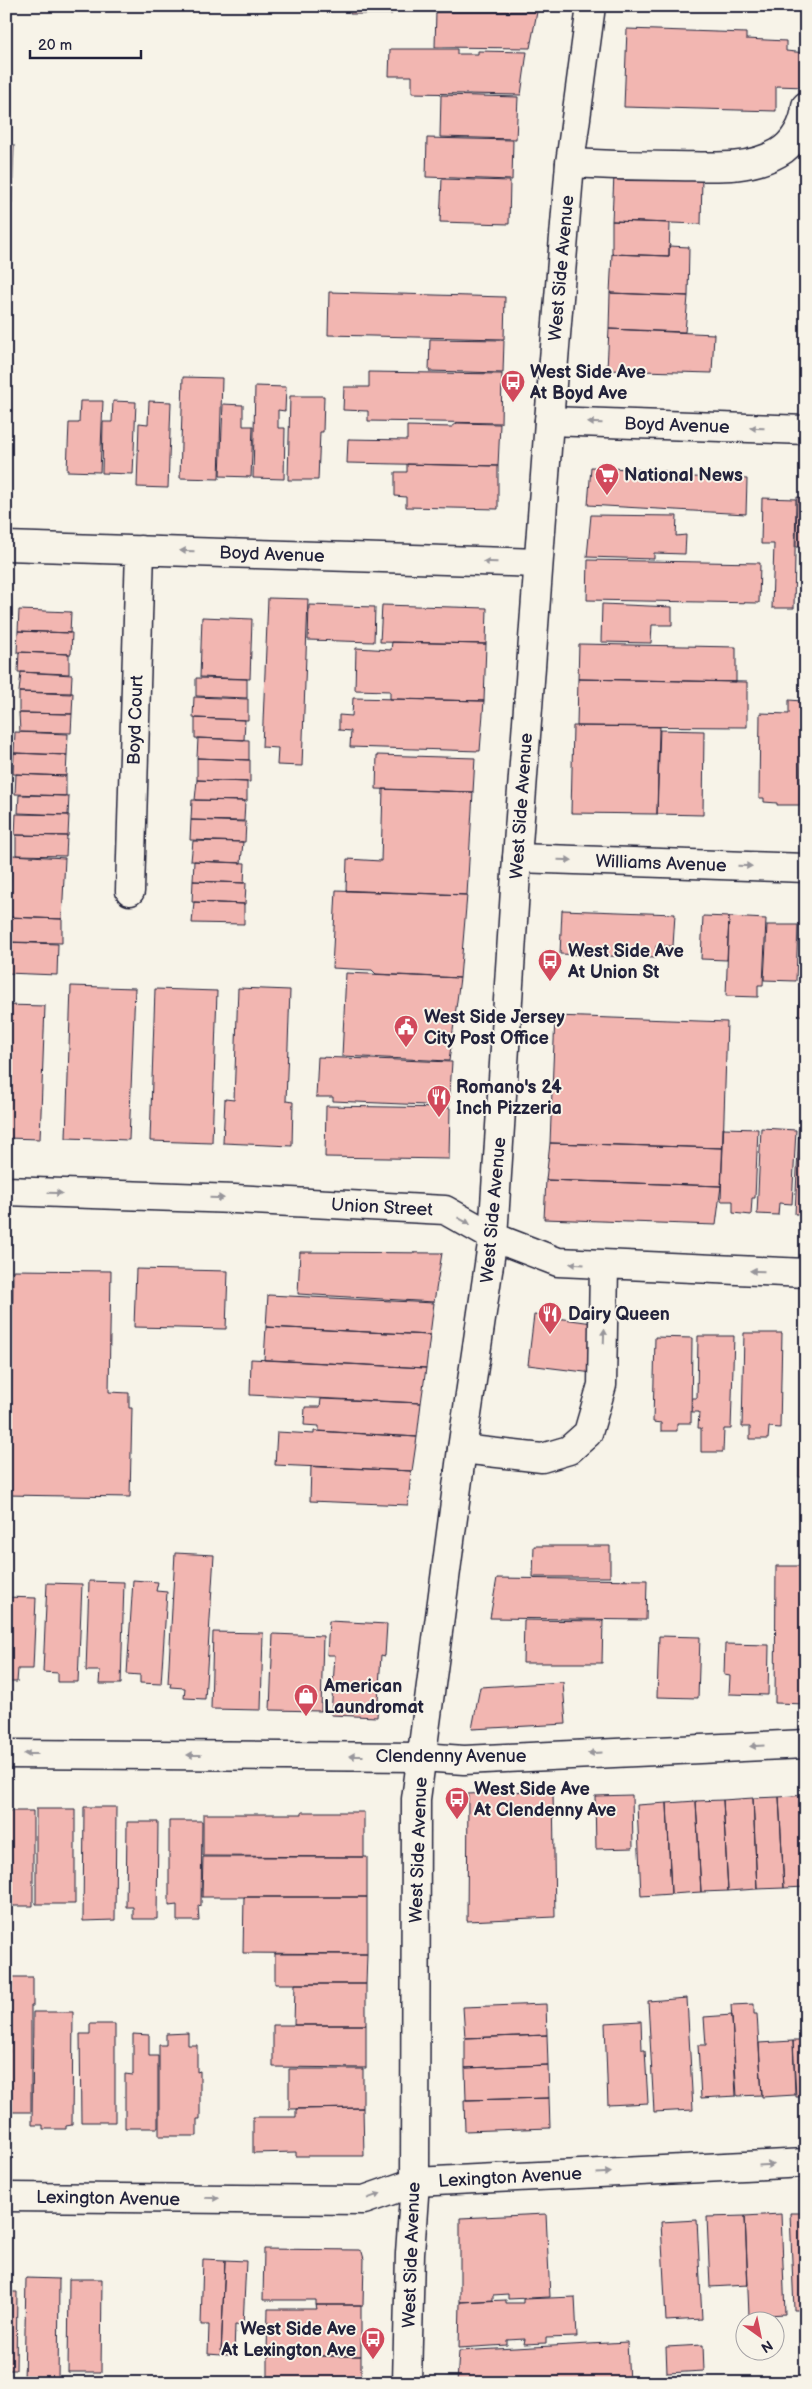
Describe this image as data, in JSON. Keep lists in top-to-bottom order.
{
  "streets": {
    "street": [
      "West Side Avenue",
      "Boyd Avenue",
      "Boyd Court",
      "Williams Avenue",
      "Union Street",
      "Clendenny Avenue",
      "Lexington Avenue"
    ]
  },
  "crossings": [
    ["West Side Avenue", "Boyd Avenue"],
    ["West Side Avenue", "Williams Avenue"],
    ["West Side Avenue", "Union Street"],
    ["West Side Avenue", "Clendenny Avenue"],
    ["West Side Avenue", "Lexington Avenue"],
    ["Boyd Avenue", "Boyd Court"]
  ],
  "one_way": [
    "Boyd Avenue",
    "Williams Avenue",
    "Clendenny Avenue",
    "Lexington Avenue"
  ],
  "places": {
    "bus stop": [
      "West Side Ave At Boyd Ave",
      "West Side Ave At Union St",
      "West Side Ave At Clendenny Ave",
      "West Side Ave At Lexington Ave"
    ],
    "supermarket": ["National News"],
    "public building": ["West Side Jersey City Post Office"],
    "restaurant": ["Romano's 24 Inch Pizzeria", "Dairy Queen"],
    "shop": ["American Laundromat"]
  },
  "scale_bar": "20 m",
  "north": "bottom right"
}
